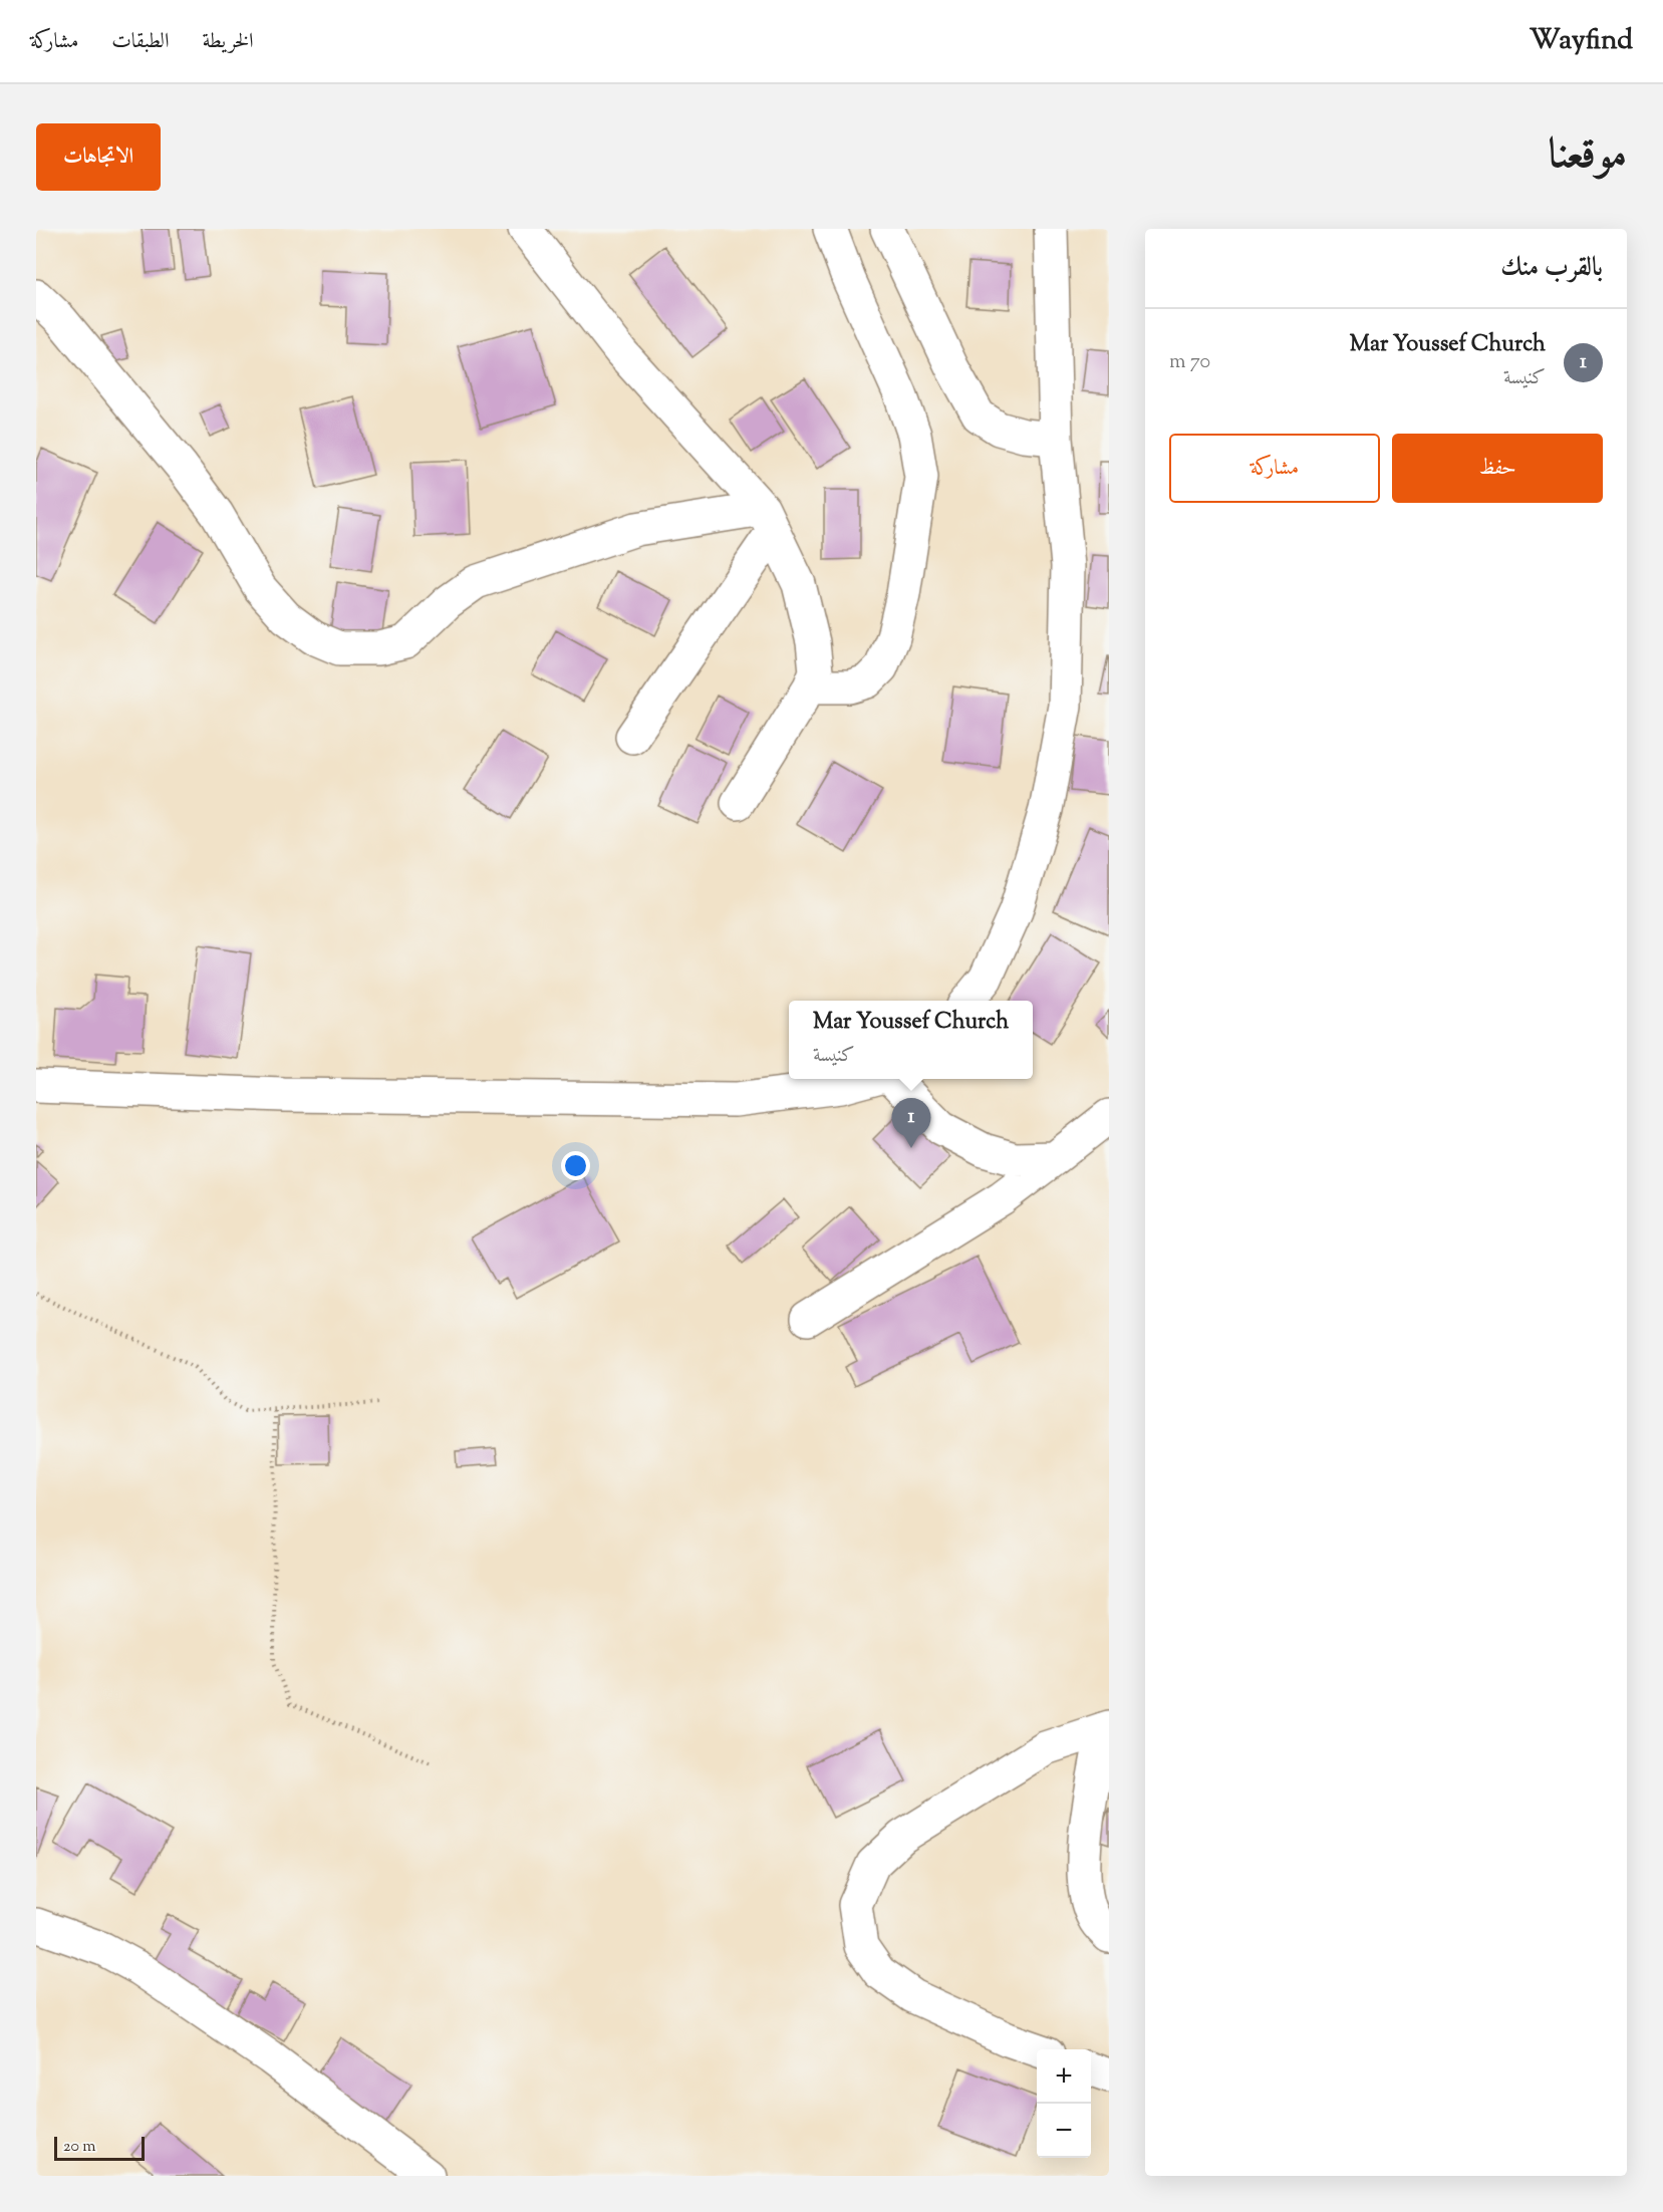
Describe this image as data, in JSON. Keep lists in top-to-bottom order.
{
  "scale_bar": "20 m",
  "page": {
    "header": "Wayfind",
    "nav": ["الخريطة", "الطبقات", "مشاركة"],
    "title": "موقعنا",
    "buttons": [
      "الاتجاهات",
      ["حفظ", "مشاركة"]
    ],
    "heading": "بالقرب منك",
    "list": [
      {
        "mark": "1",
        "name": "Mar Youssef Church",
        "note": "كنيسة",
        "value": "70 m"
      }
    ],
    "popup": ["Mar Youssef Church", "كنيسة"],
    "pins": "1",
    "map_buttons": ["+", "−"],
    "scale": "20 m"
  }
}
